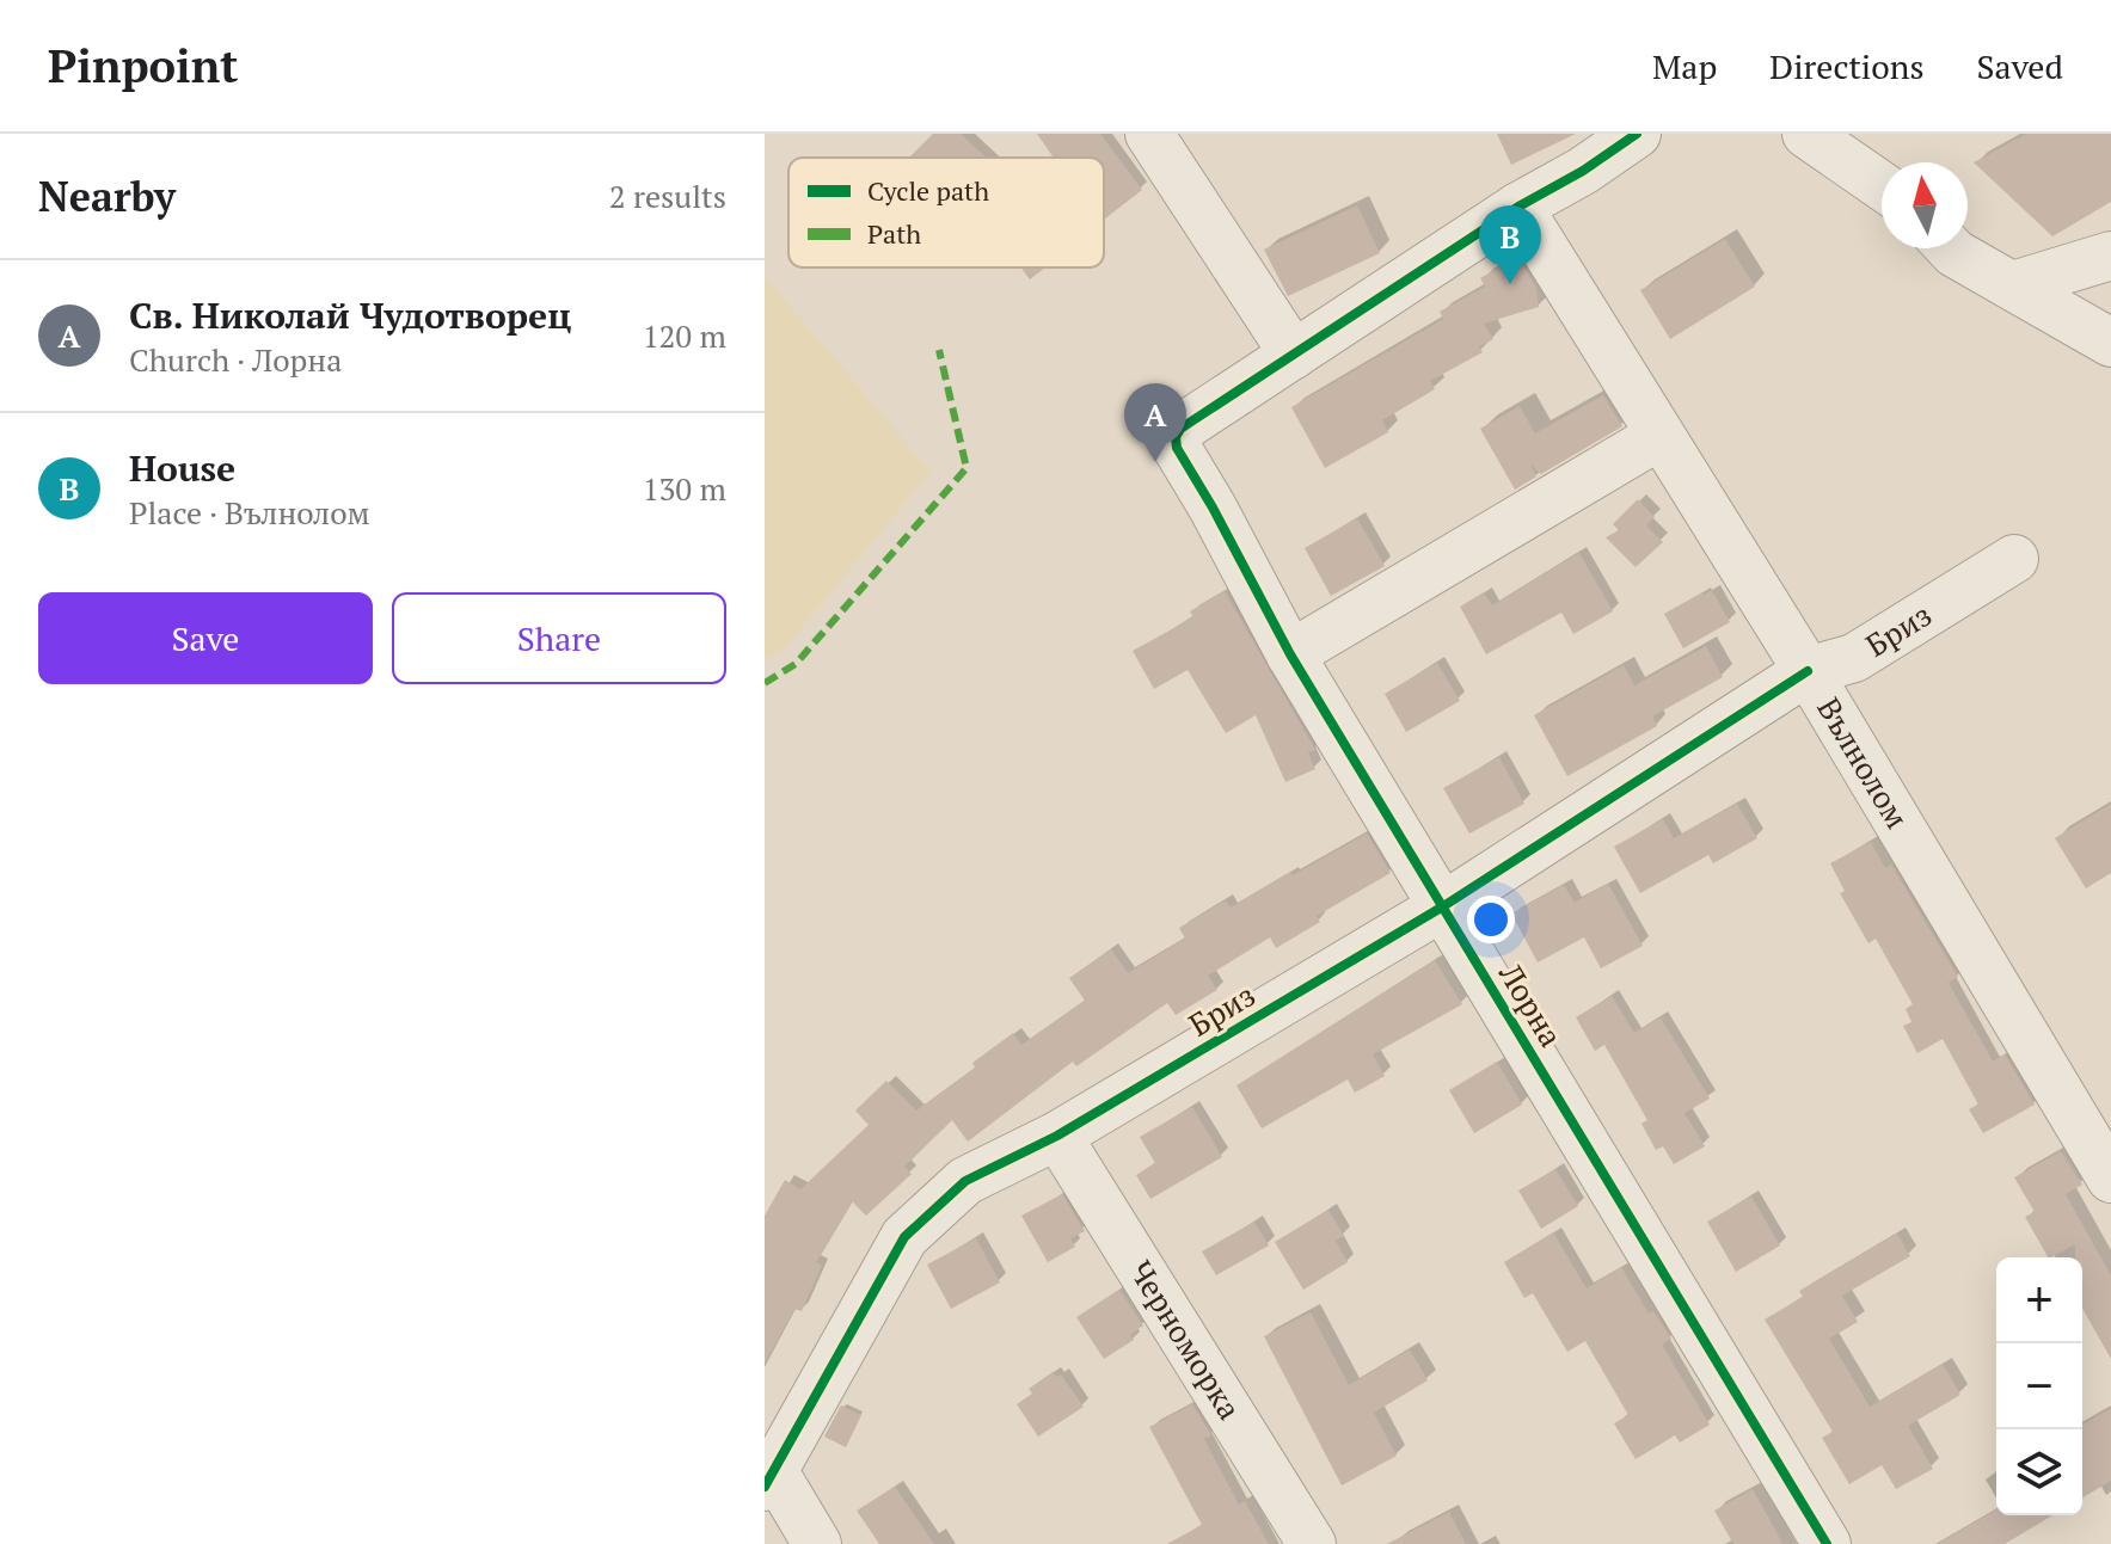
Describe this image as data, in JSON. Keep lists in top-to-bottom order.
{
  "streets": {
    "street": [
      "Бриз",
      "Вълнолом",
      "Лорна",
      "Черноморка"
    ]
  },
  "crossings": [
    ["Бриз", "Вълнолом"],
    ["Бриз", "Лорна"],
    ["Бриз", "Черноморка"]
  ],
  "legend": ["Cycle path", "Path"],
  "north": "top",
  "page": {
    "header": "Pinpoint",
    "nav": ["Map", "Directions", "Saved"],
    "heading": ["Nearby", "2 results"],
    "pins": ["B", "A"],
    "list": [
      {
        "mark": "A",
        "name": "Св. Николай Чудотворец",
        "note": "Church · Лорна",
        "value": "120 m"
      },
      {
        "mark": "B",
        "name": "House",
        "note": "Place · Вълнолом",
        "value": "130 m"
      }
    ],
    "buttons": ["Save", "Share"],
    "map_buttons": ["+", "−"]
  }
}
